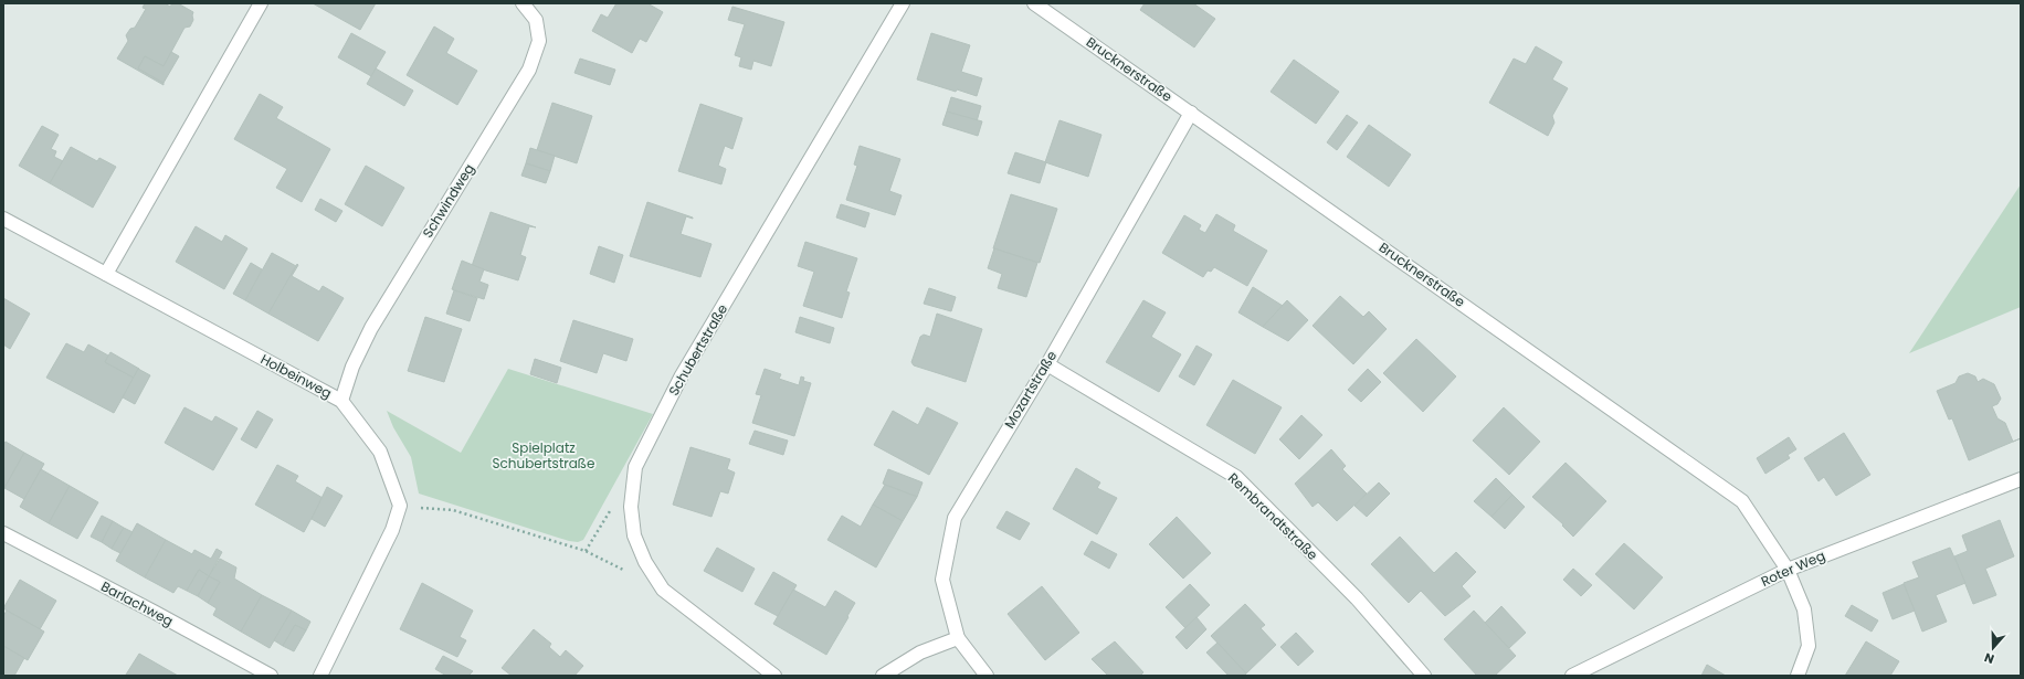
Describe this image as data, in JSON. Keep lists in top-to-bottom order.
{
  "streets": {
    "street": [
      "Brucknerstraße",
      "Schwindweg",
      "Schubertstraße",
      "Holbeinweg",
      "Mozartstraße",
      "Rembrandtstraße",
      "Roter Weg",
      "Barlachweg"
    ]
  },
  "crossings": [
    ["Brucknerstraße", "Mozartstraße"],
    ["Brucknerstraße", "Roter Weg"],
    ["Schwindweg", "Holbeinweg"],
    ["Mozartstraße", "Rembrandtstraße"]
  ],
  "parks": ["Spielplatz Schubertstraße"],
  "north": "bottom"
}
